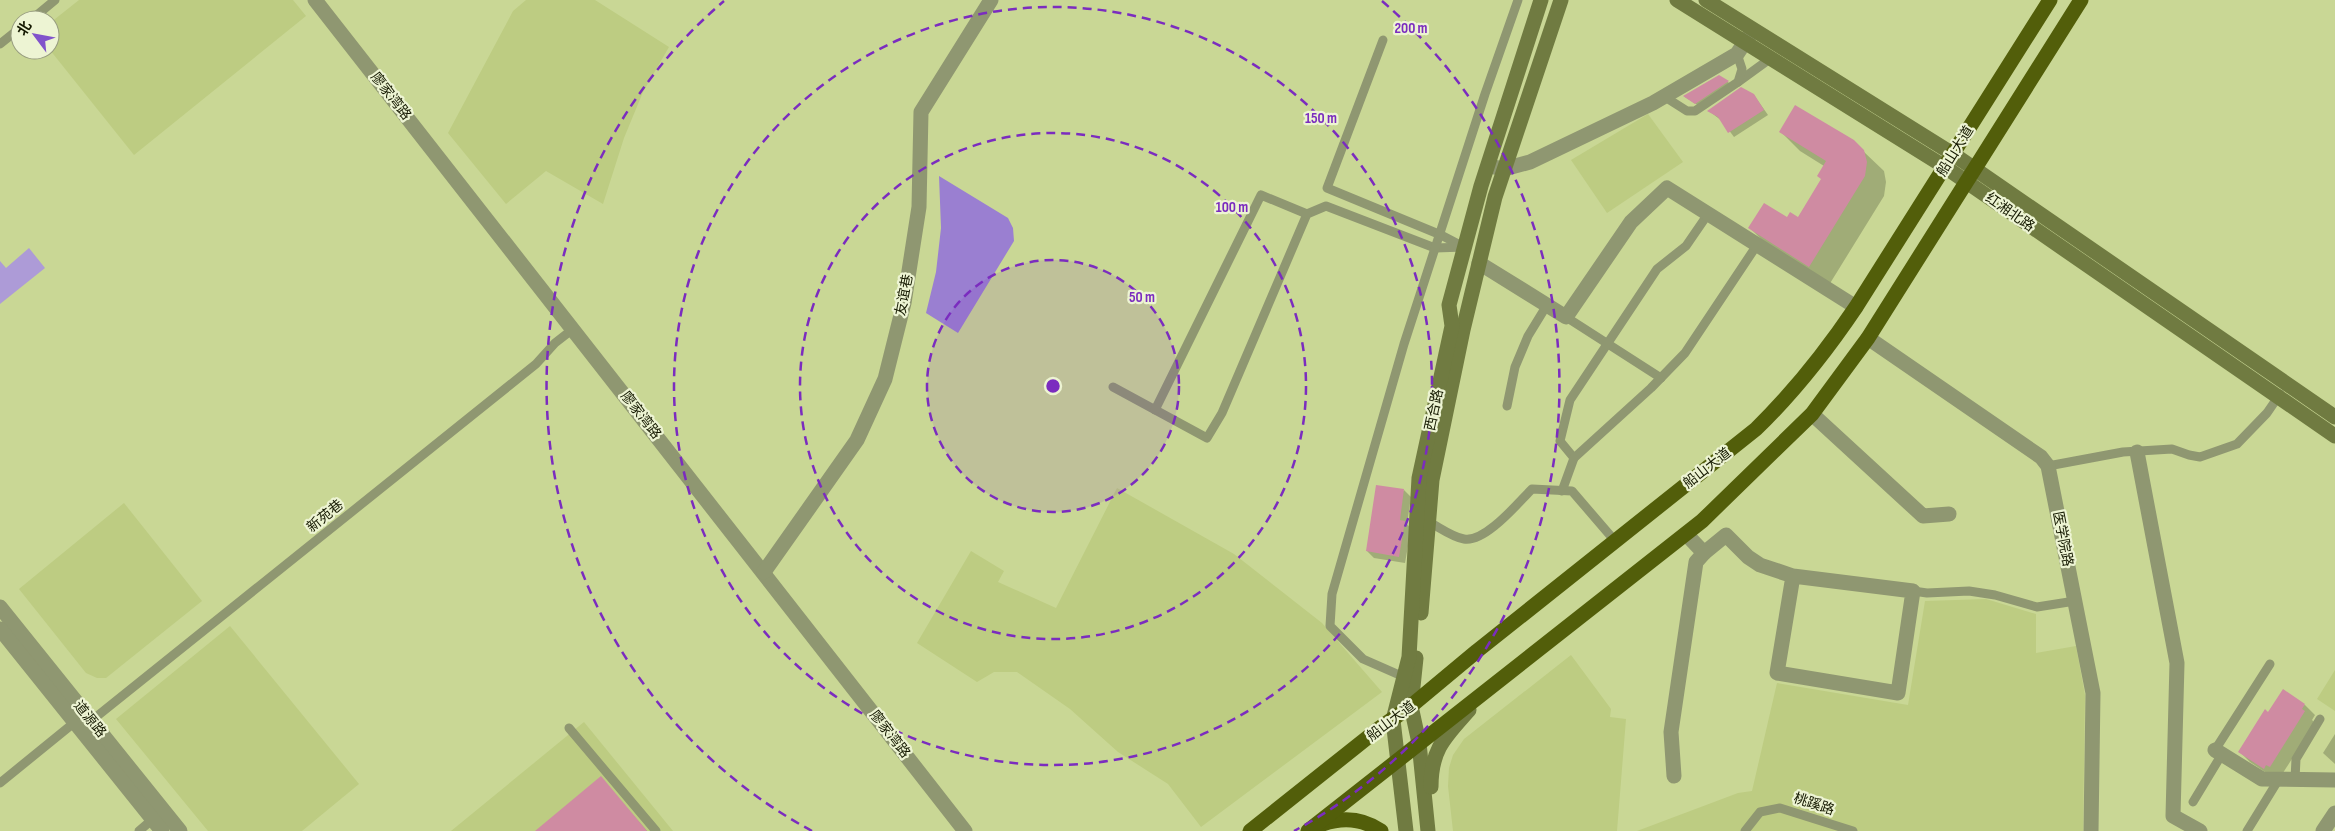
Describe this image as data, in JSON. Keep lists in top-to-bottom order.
{
  "streets": {
    "highway": ["船山大道"],
    "main road": ["红湘北路", "西合路"],
    "street": [
      "廖家湾路",
      "友谊巷",
      "医学院路",
      "道源路"
    ],
    "lane": ["新苑巷", "桃蹊路"]
  },
  "crossings": [
    ["廖家湾路", "友谊巷"],
    ["廖家湾路", "新苑巷"],
    ["船山大道", "红湘北路"],
    ["船山大道", "西合路"],
    ["新苑巷", "道源路"]
  ],
  "north": "top left",
  "rings": [
    "200 m",
    "150 m",
    "100 m",
    "50 m"
  ]
}
